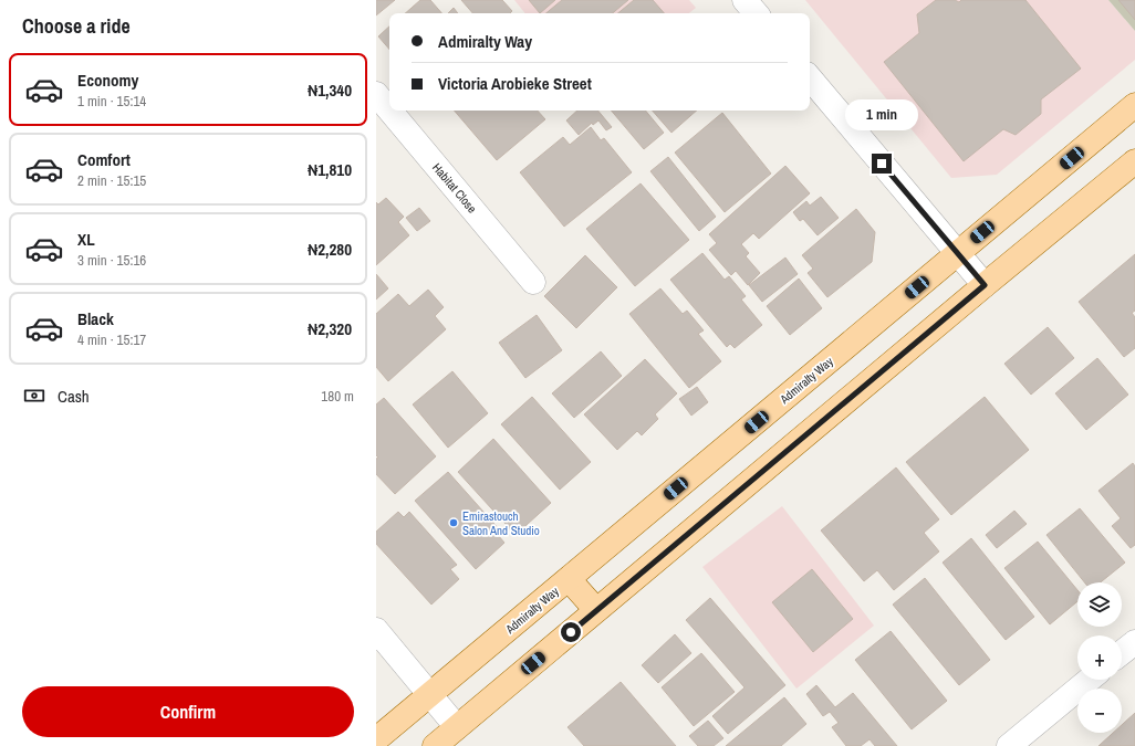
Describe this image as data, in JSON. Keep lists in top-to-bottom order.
{
  "streets": {
    "main road": ["Admiralty Way"],
    "street": ["Habitat Close"]
  },
  "places": ["Emirastouch Salon And Studio"],
  "page": {
    "heading": "Choose a ride",
    "banner": ["Admiralty Way", "Victoria Arobieke Street"],
    "list": [
      {
        "name": "Economy",
        "note": "1 min · 15:14",
        "value": "₦1,340"
      },
      {
        "name": "Comfort",
        "note": "2 min · 15:15",
        "value": "₦1,810"
      },
      {
        "name": "XL",
        "note": "3 min · 15:16",
        "value": "₦2,280"
      },
      {
        "name": "Black",
        "note": "4 min · 15:17",
        "value": "₦2,320"
      }
    ],
    "bubble": "1 min",
    "pay": ["Cash", "180 m"],
    "map_buttons": ["+", "−"],
    "buttons": "Confirm"
  }
}
